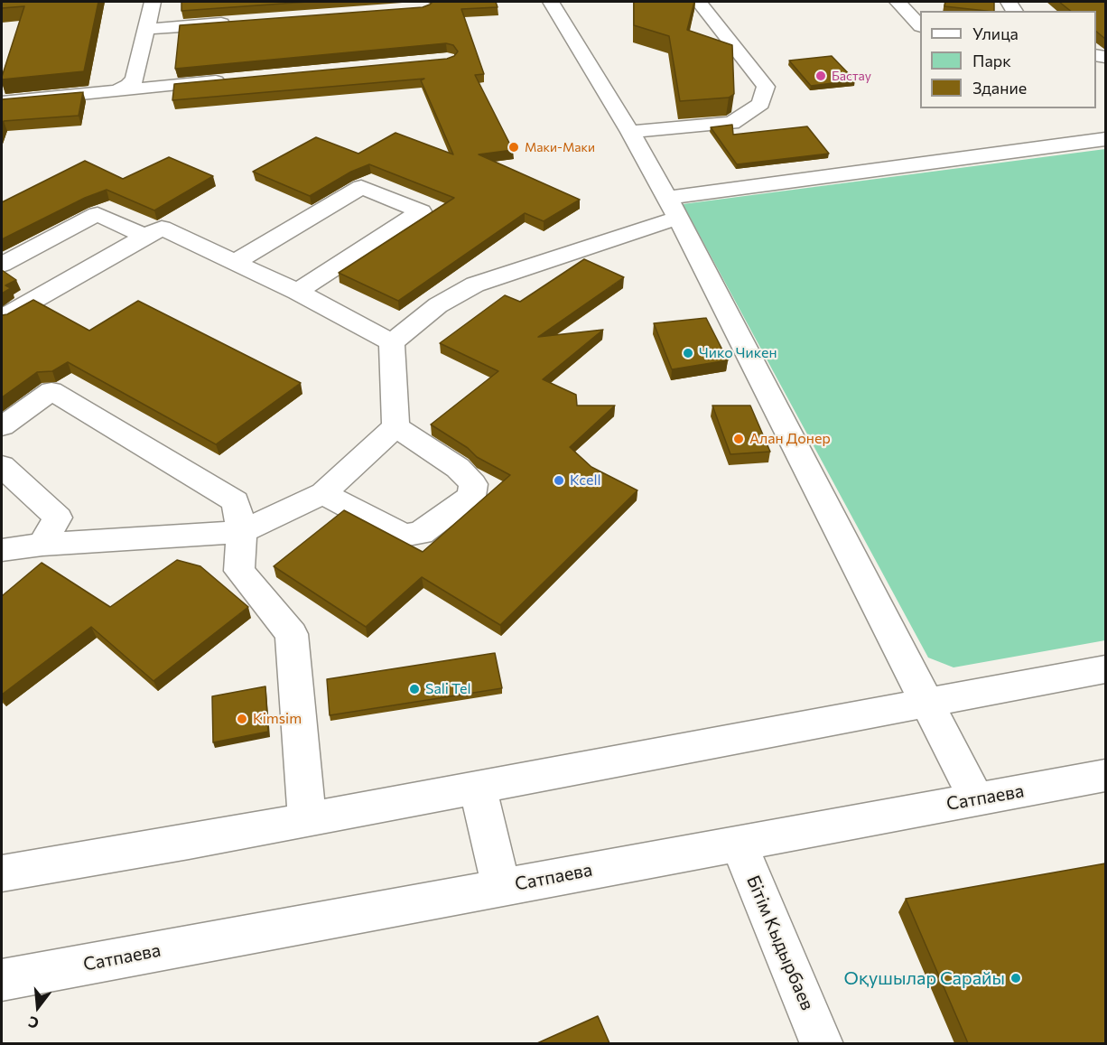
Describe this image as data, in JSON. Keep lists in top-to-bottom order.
{
  "streets": {
    "street": ["Сатпаева", "Бiтiм Кыдырбаев"]
  },
  "crossings": [
    ["Сатпаева", "Бiтiм Кыдырбаев"]
  ],
  "places": [
    "Бастау",
    "Маки-Маки",
    "Чико Чикен",
    "Алан Донер",
    "Kcell",
    "Sali Tel",
    "Kimsim",
    "Оқушылар Сарайы"
  ],
  "legend": ["Улица", "Парк", "Здание"],
  "north": "bottom"
}
